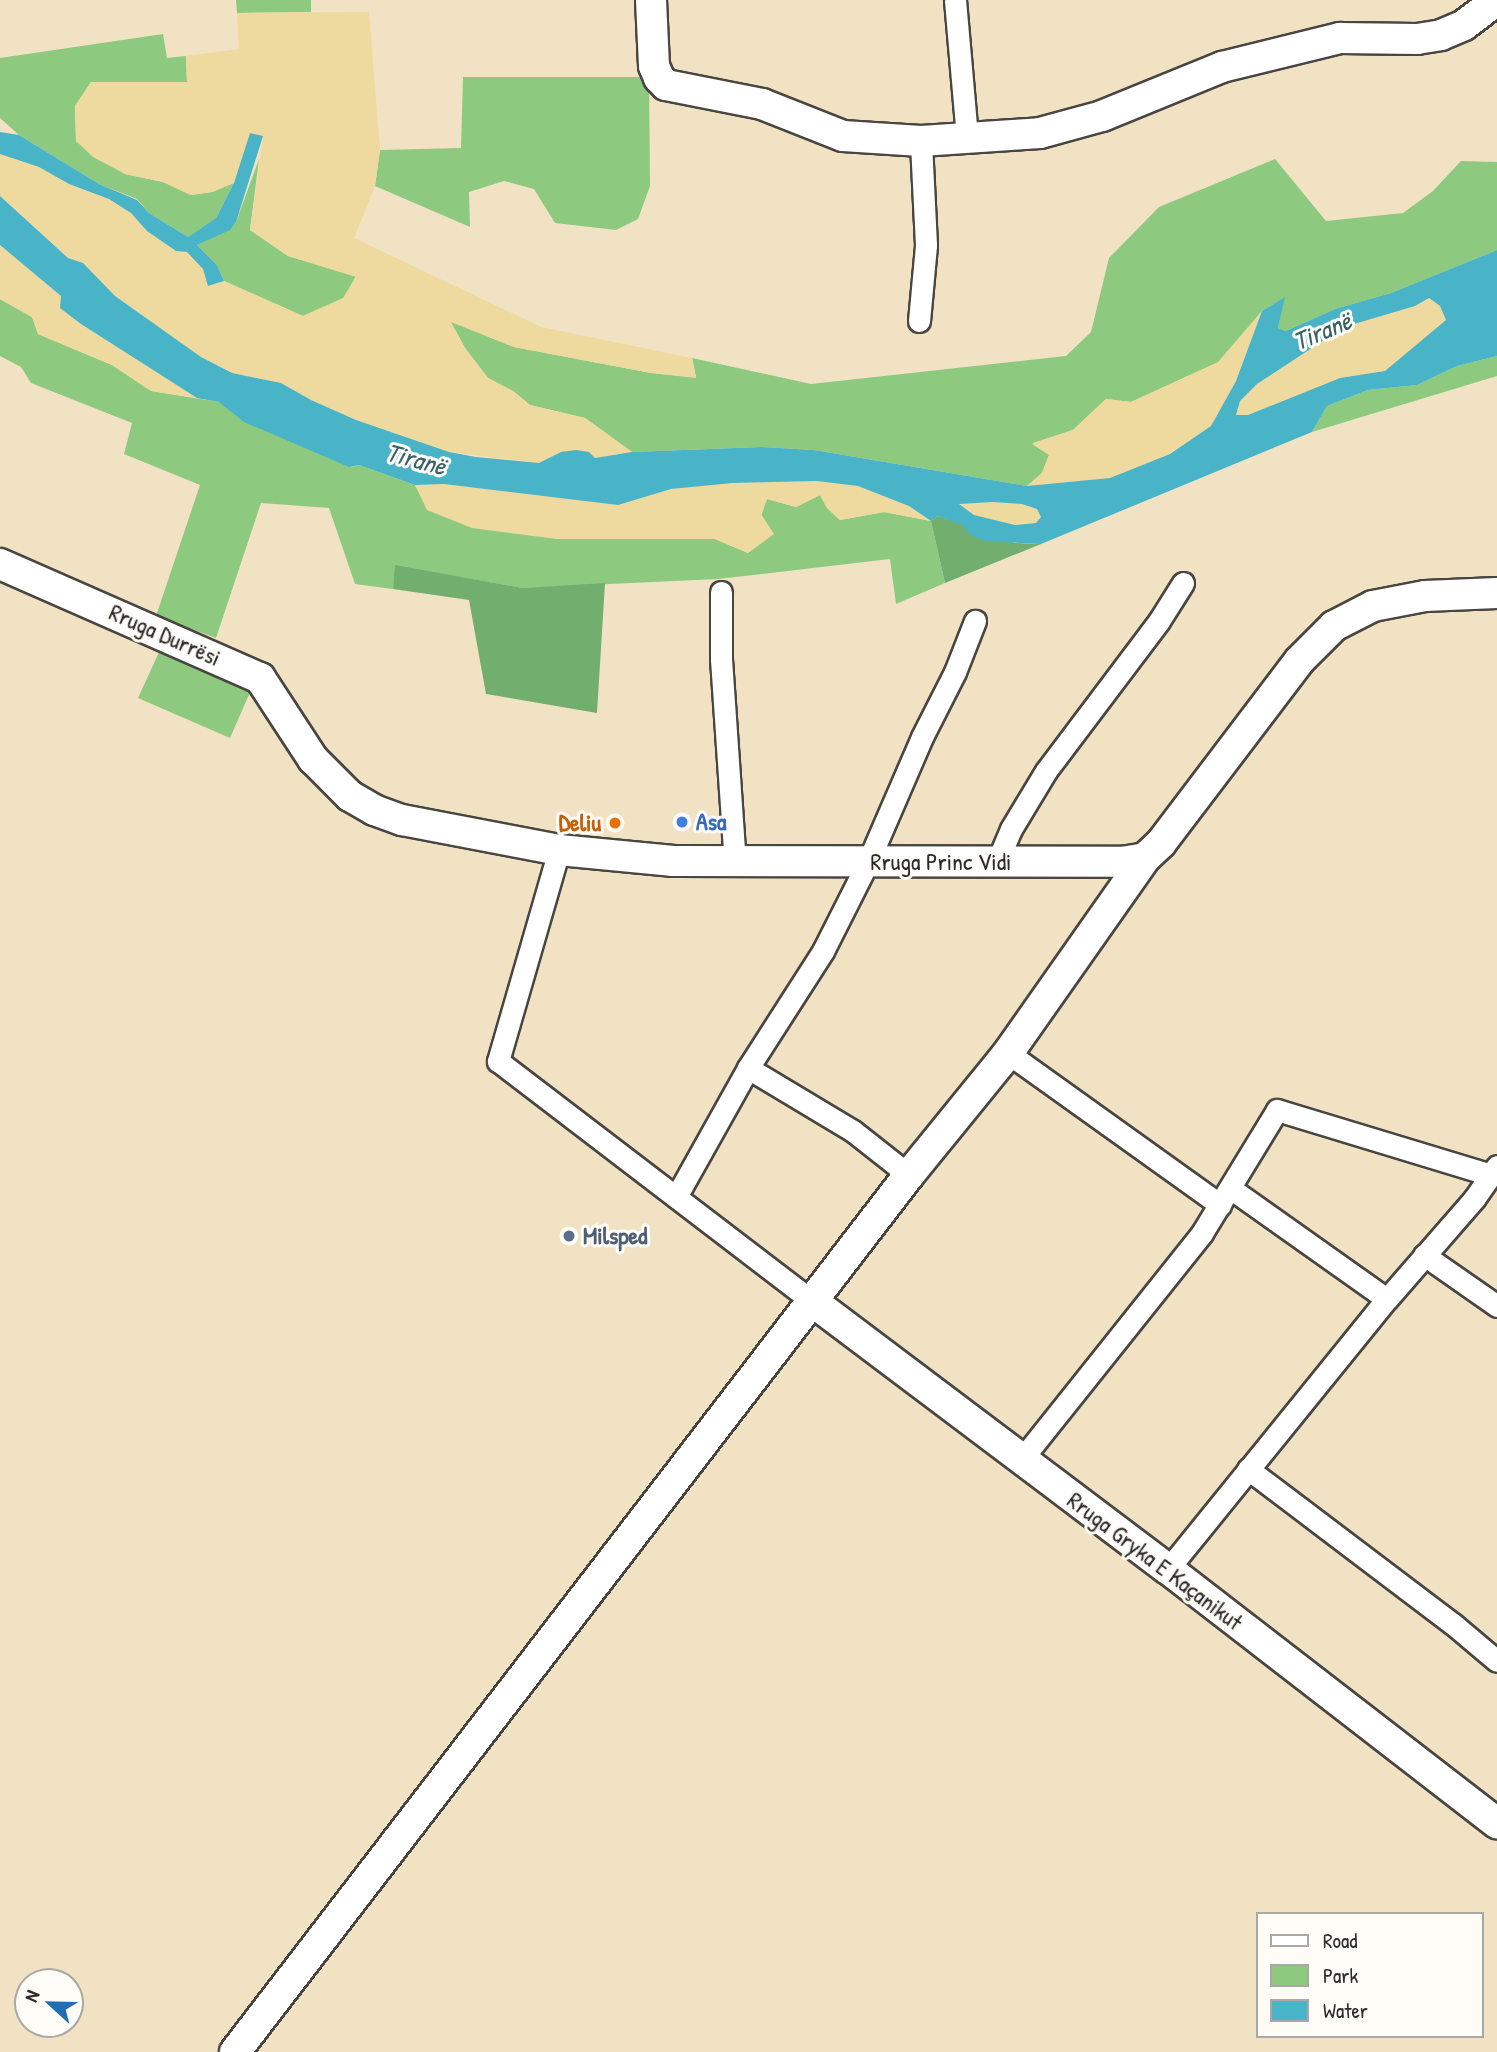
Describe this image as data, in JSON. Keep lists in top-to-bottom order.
{
  "streets": {
    "street": ["Rruga Durrësi", "Rruga Princ Vidi", "Rruga Gryka E Kaçanikut"]
  },
  "crossings": [
    ["Rruga Durrësi", "Rruga Princ Vidi"]
  ],
  "water": ["Tiranë"],
  "places": ["Asa", "Deliu", "Milsped"],
  "legend": ["Road", "Park", "Water"],
  "north": "left"
}
